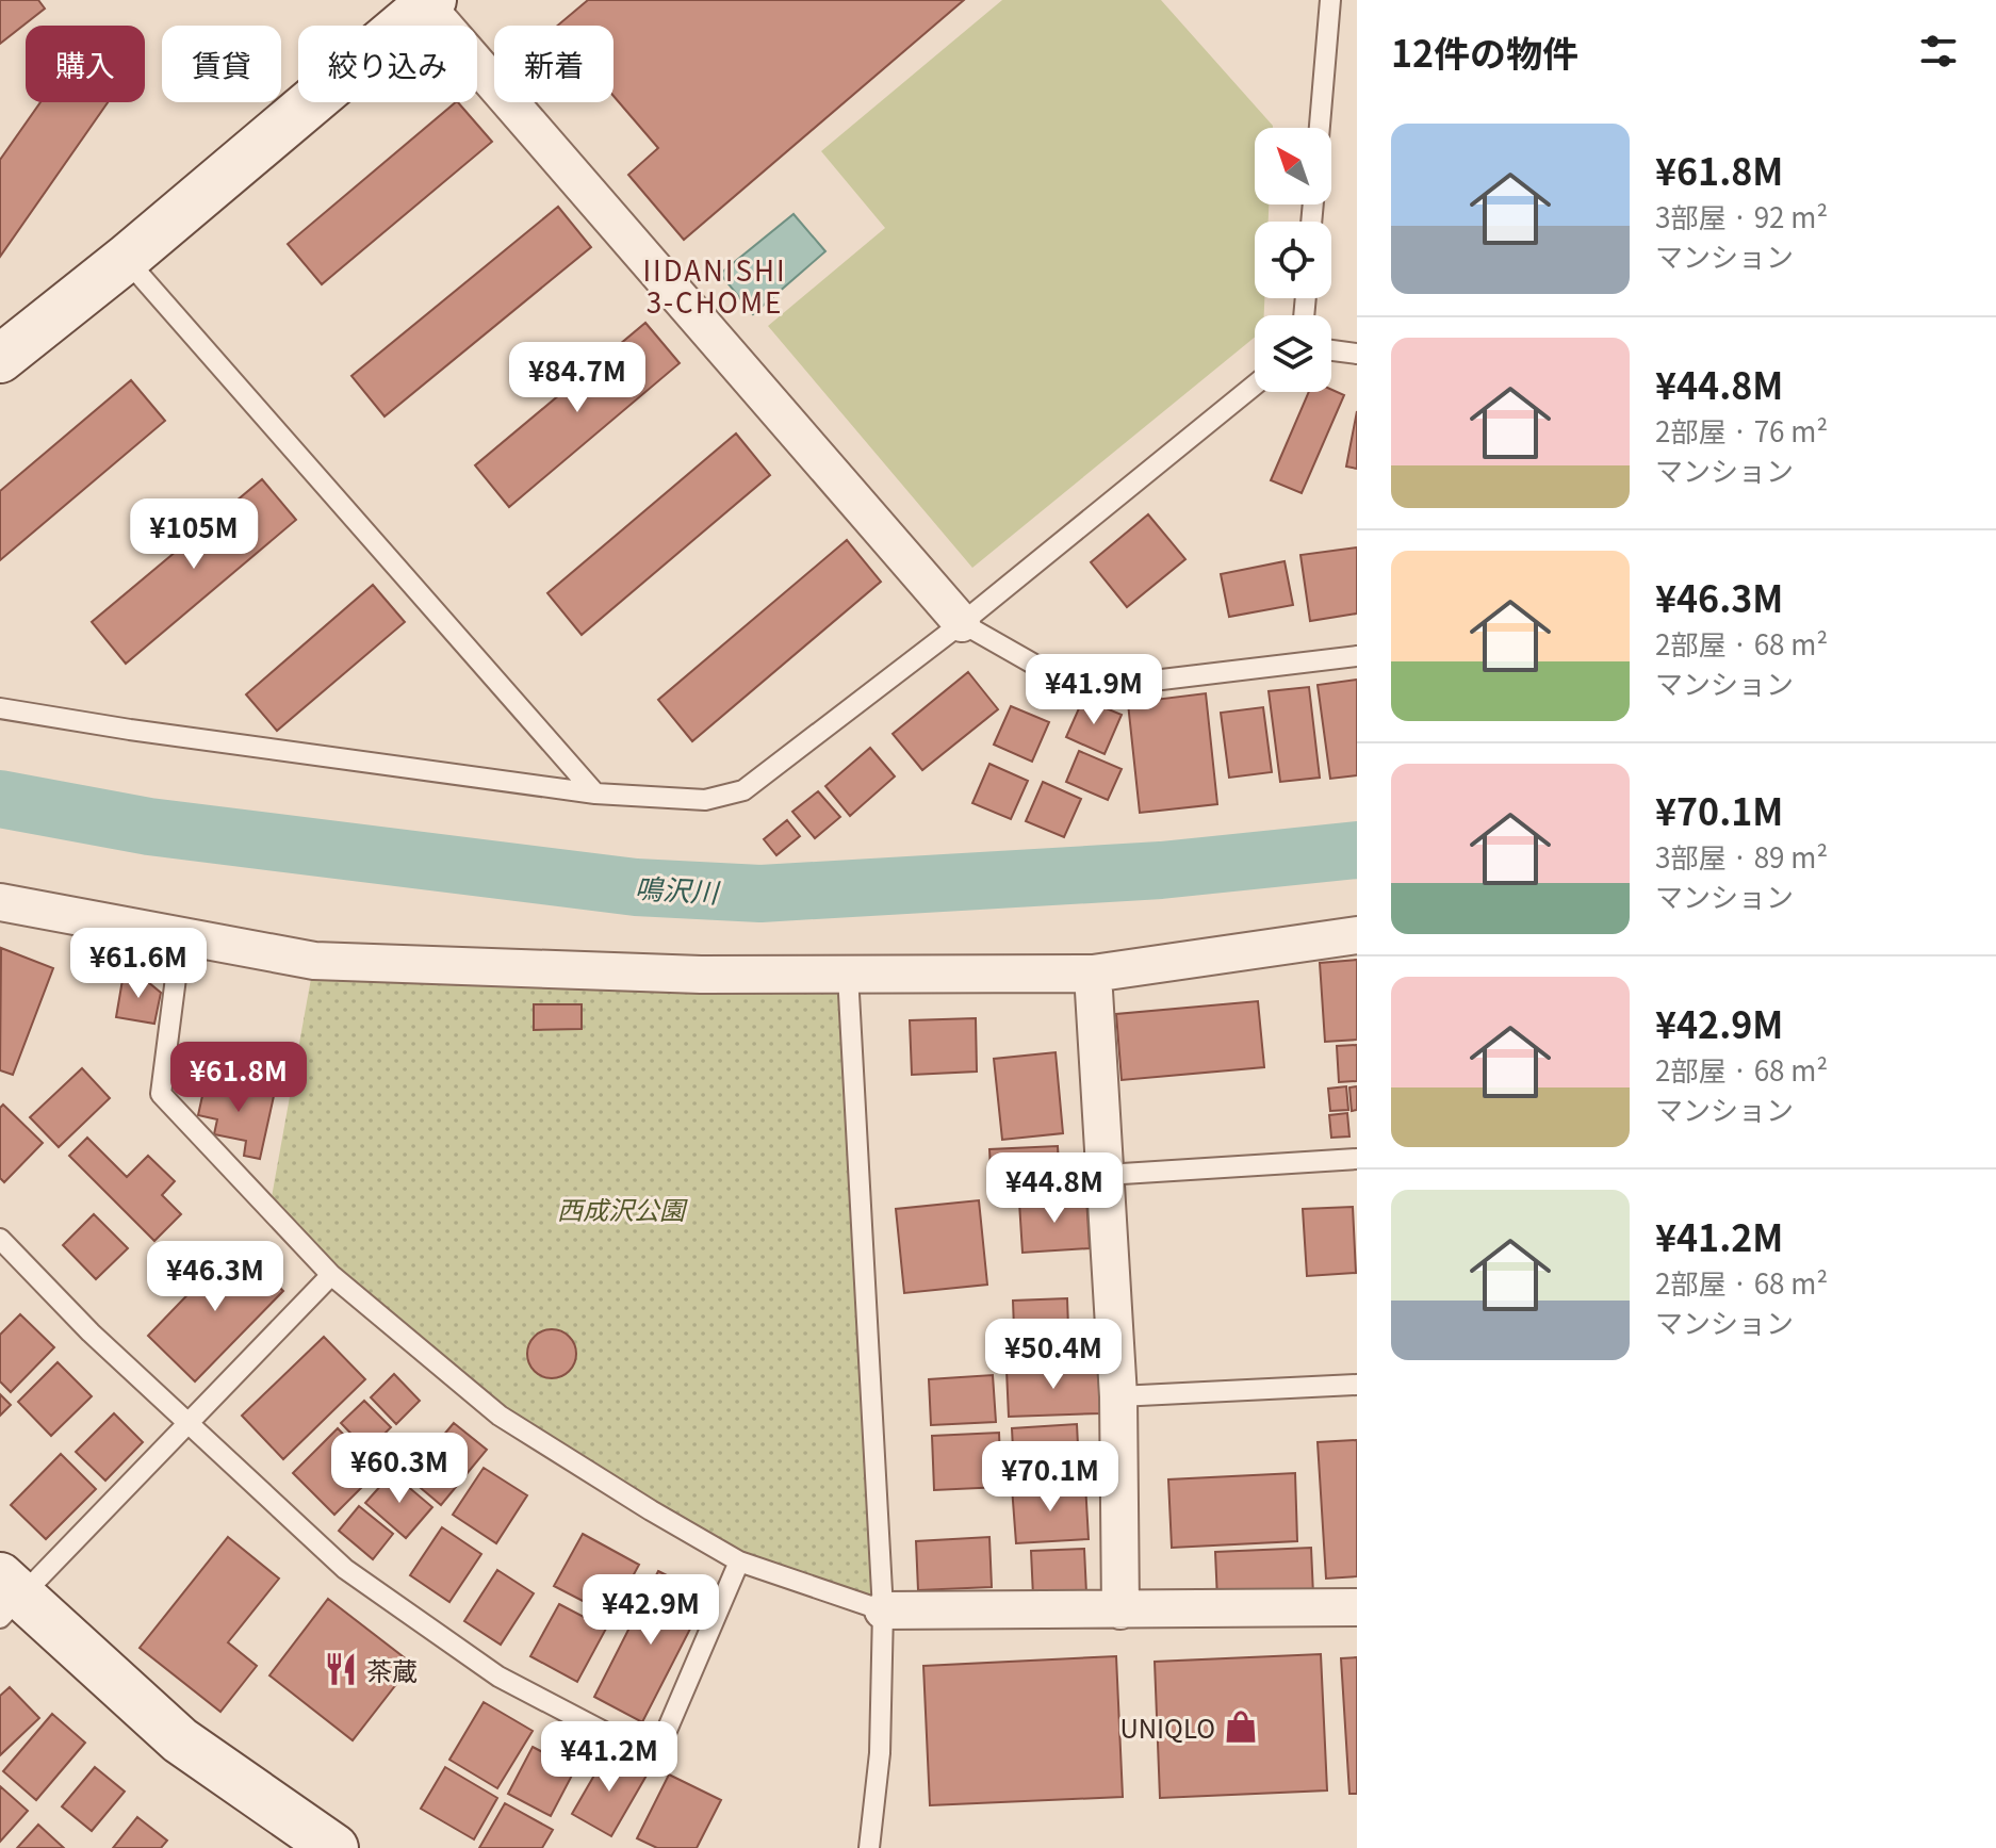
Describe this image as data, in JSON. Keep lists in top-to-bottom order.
{
  "districts": ["IIDANISHI 3-CHOME"],
  "water": ["鳴沢川"],
  "parks": ["西成沢公園"],
  "places": {
    "restaurant": ["茶蔵"],
    "shop": ["UNIQLO"]
  },
  "north": "top left",
  "page": {
    "heading": "12件の物件",
    "chip": [
      "購入",
      "賃貸",
      "絞り込み",
      "新着"
    ],
    "list": [
      {
        "name": "¥61.8M",
        "note": "3部屋 · 92 m² · マンション"
      },
      {
        "name": "¥44.8M",
        "note": "2部屋 · 76 m² · マンション"
      },
      {
        "name": "¥46.3M",
        "note": "2部屋 · 68 m² · マンション"
      },
      {
        "name": "¥70.1M",
        "note": "3部屋 · 89 m² · マンション"
      },
      {
        "name": "¥42.9M",
        "note": "2部屋 · 68 m² · マンション"
      },
      {
        "name": "¥41.2M",
        "note": "2部屋 · 68 m² · マンション"
      }
    ],
    "price": [
      "¥84.7M",
      "¥105M",
      "¥41.9M",
      "¥61.6M",
      "¥61.8M",
      "¥44.8M",
      "¥46.3M",
      "¥50.4M",
      "¥60.3M",
      "¥70.1M",
      "¥42.9M",
      "¥41.2M"
    ]
  }
}
